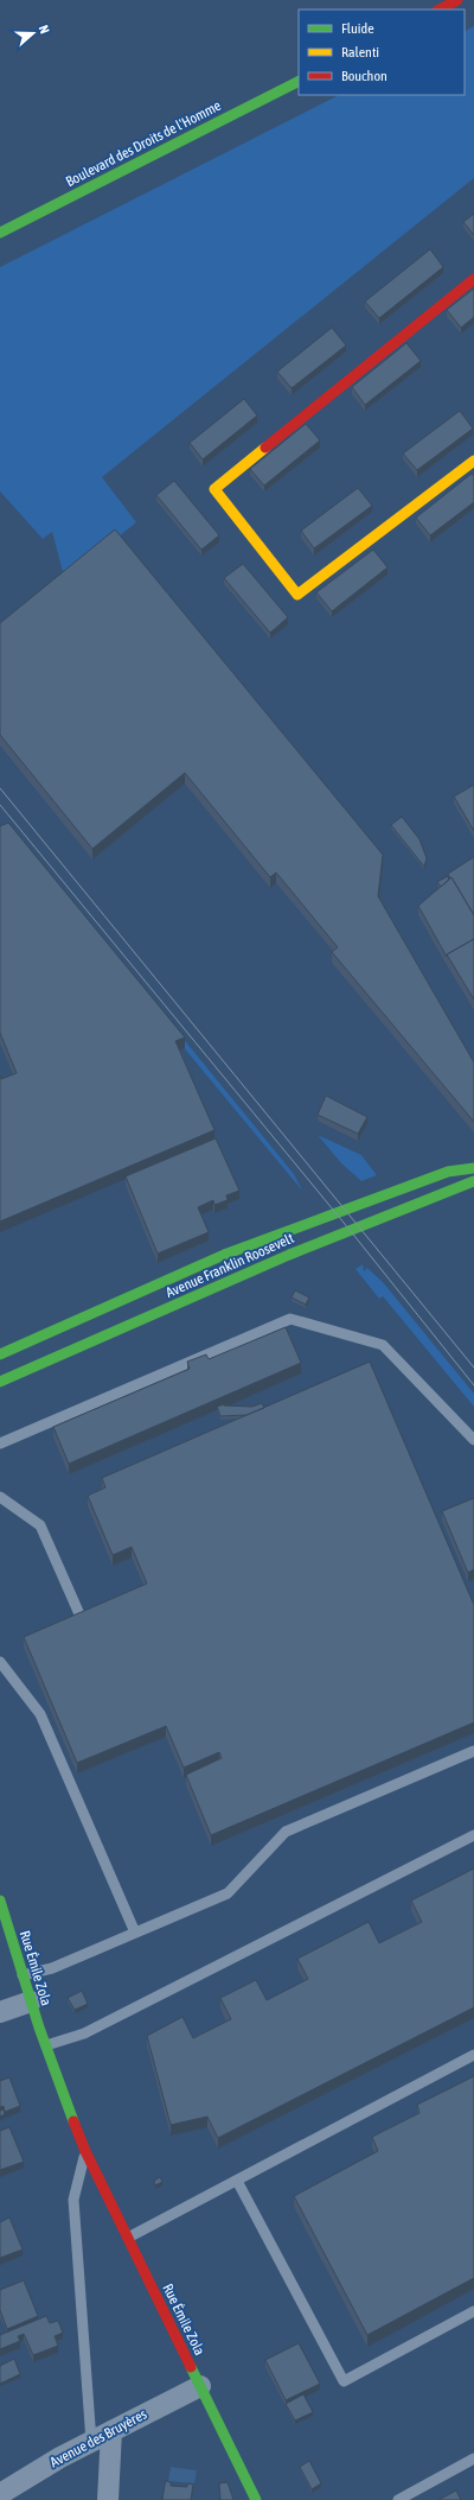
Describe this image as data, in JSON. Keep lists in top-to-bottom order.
{
  "streets": {
    "street": [
      "Boulevard des Droits de l'Homme",
      "Avenue Franklin Roosevelt",
      "Rue Émile Zola",
      "Avenue des Bruyères"
    ]
  },
  "crossings": [
    ["Rue Émile Zola", "Avenue des Bruyères"]
  ],
  "legend": ["Fluide", "Ralenti", "Bouchon"],
  "north": "right"
}
